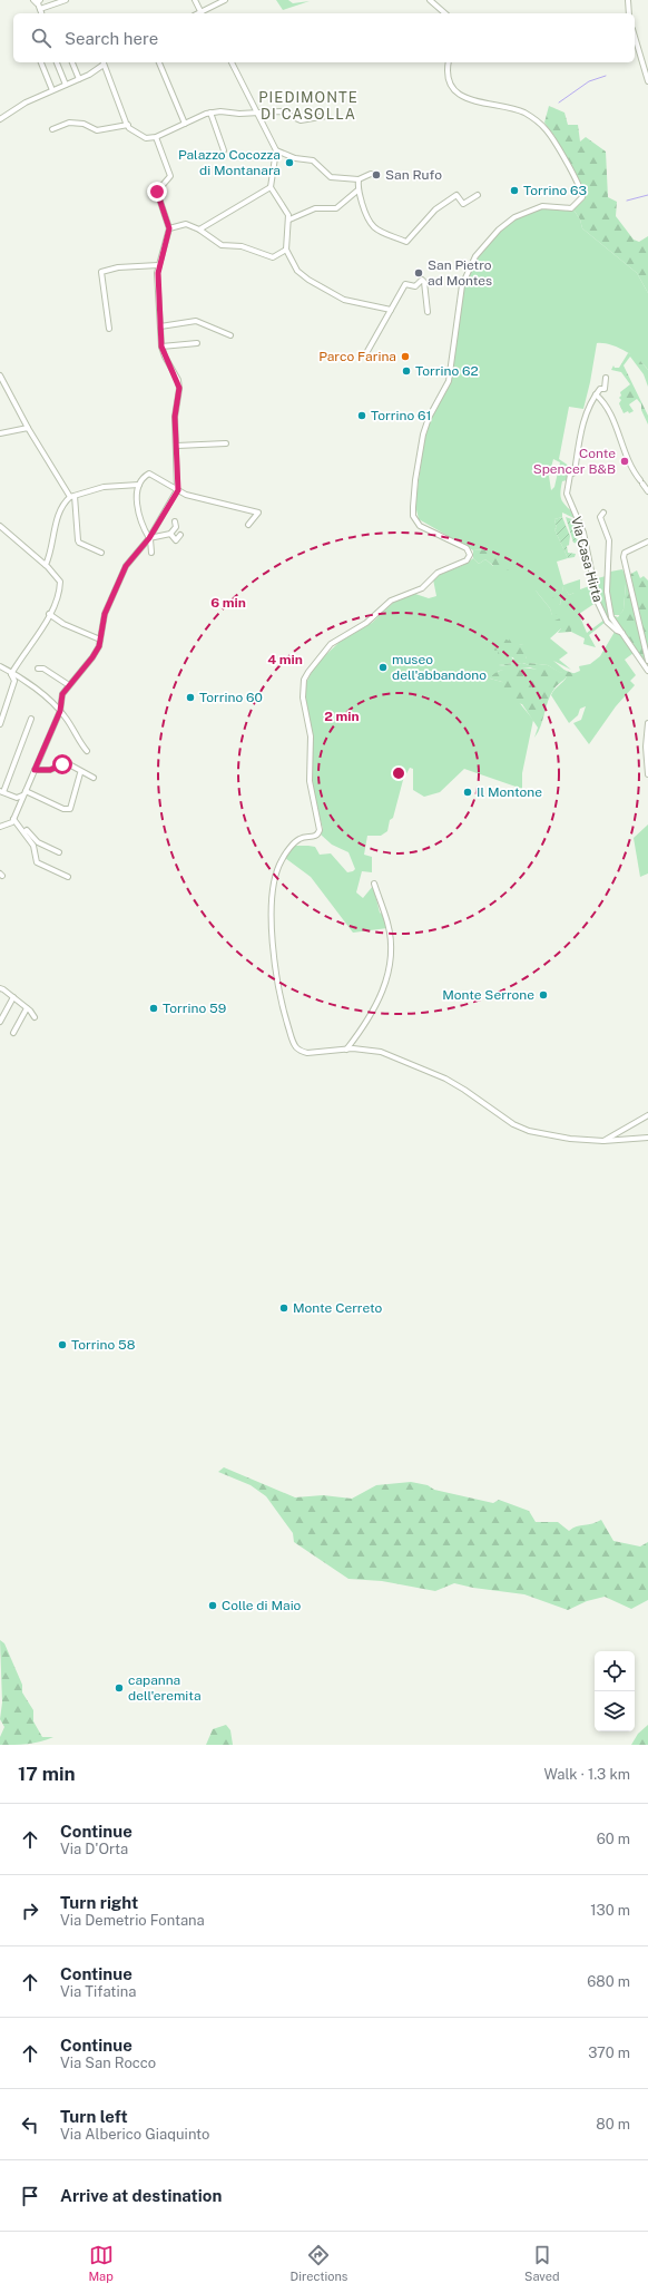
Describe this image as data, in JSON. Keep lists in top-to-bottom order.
{
  "streets": {
    "street": ["Via Casa Hirta"]
  },
  "districts": ["PIEDIMONTE DI CASOLLA"],
  "places": [
    "Palazzo Cocozza di Montanara",
    "San Rufo",
    "Torrino 63",
    "San Pietro ad Montes",
    "Parco Farina",
    "Torrino 62",
    "Torrino 61",
    "Conte Spencer B&B",
    "museo dell'abbandono",
    "Torrino 60",
    "Il Montone",
    "Monte Serrone",
    "Torrino 59",
    "Monte Cerreto",
    "Torrino 58",
    "Colle di Maio",
    "capanna dell'eremita"
  ],
  "page": {
    "search": "Search here",
    "heading": ["17 min", "Walk · 1.3 km"],
    "list": [
      ["Continue", "Via D'Orta", "60 m"],
      ["Turn right", "Via Demetrio Fontana", "130 m"],
      ["Continue", "Via Tifatina", "680 m"],
      ["Continue", "Via San Rocco", "370 m"],
      ["Turn left", "Via Alberico Giaquinto", "80 m"],
      "Arrive at destination"
    ],
    "nav": ["Map", "Directions", "Saved"]
  },
  "rings": ["6 min", "4 min", "2 min"]
}
